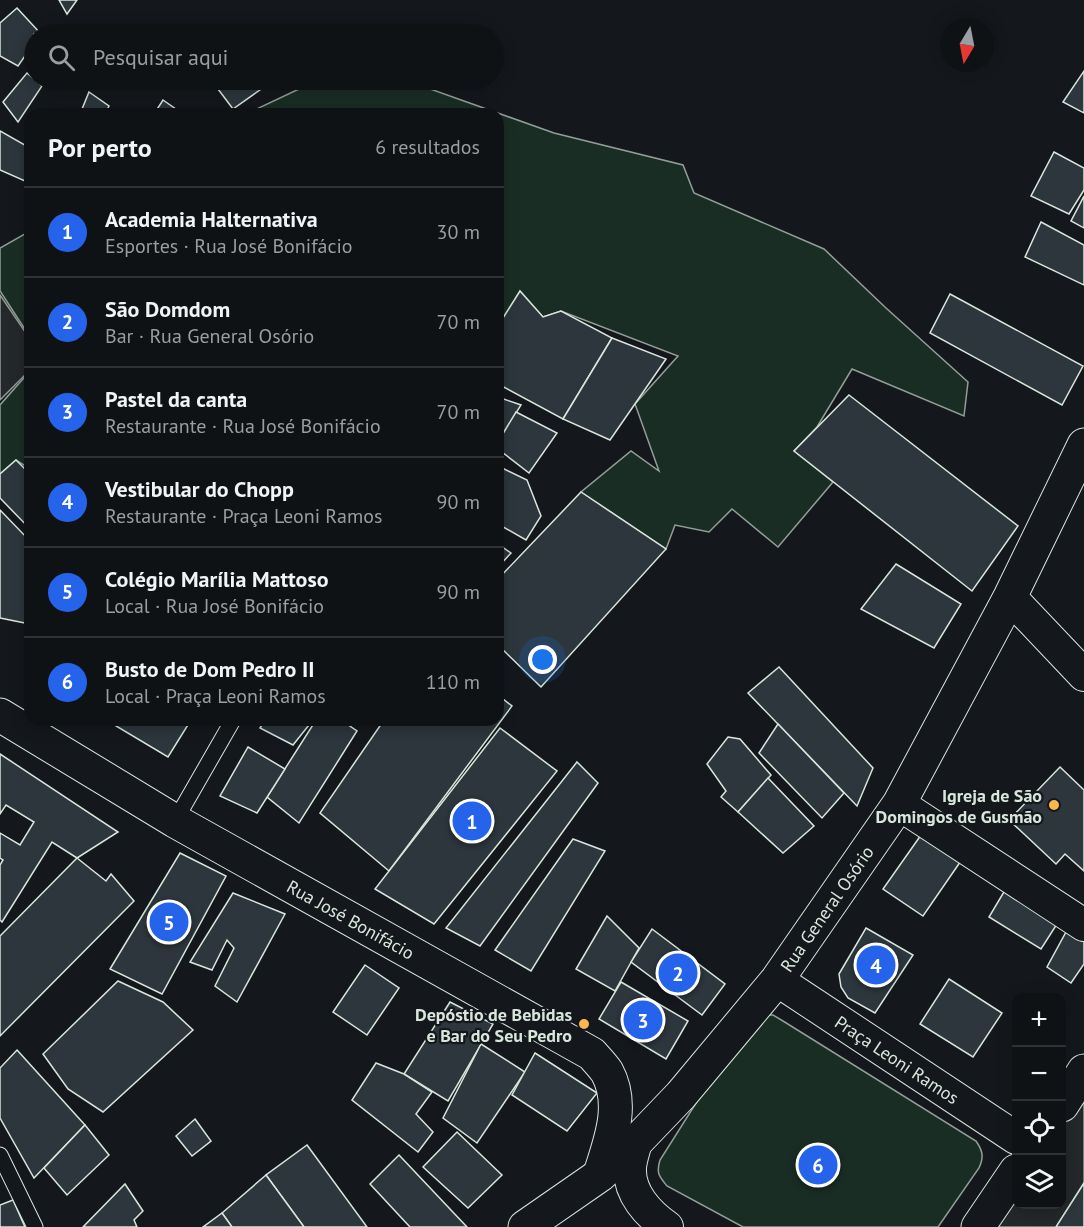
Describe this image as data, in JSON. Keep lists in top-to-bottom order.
{
  "streets": {
    "street": ["Rua General Osório", "Rua José Bonifácio", "Praça Leoni Ramos"]
  },
  "crossings": [
    ["Rua General Osório", "Rua José Bonifácio"],
    ["Rua General Osório", "Praça Leoni Ramos"]
  ],
  "places": ["Igreja de São Domingos de Gusmão", "Depóstio de Bebidas e Bar do Seu Pedro"],
  "north": "bottom",
  "page": {
    "search": "Pesquisar aqui",
    "heading": ["Por perto", "6 resultados"],
    "list": [
      {
        "mark": "1",
        "name": "Academia Halternativa",
        "note": "Esportes · Rua José Bonifácio",
        "value": "30 m"
      },
      {
        "mark": "2",
        "name": "São Domdom",
        "note": "Bar · Rua General Osório",
        "value": "70 m"
      },
      {
        "mark": "3",
        "name": "Pastel da canta",
        "note": "Restaurante · Rua José Bonifácio",
        "value": "70 m"
      },
      {
        "mark": "4",
        "name": "Vestibular do Chopp",
        "note": "Restaurante · Praça Leoni Ramos",
        "value": "90 m"
      },
      {
        "mark": "5",
        "name": "Colégio Marília Mattoso",
        "note": "Local · Rua José Bonifácio",
        "value": "90 m"
      },
      {
        "mark": "6",
        "name": "Busto de Dom Pedro II",
        "note": "Local · Praça Leoni Ramos",
        "value": "110 m"
      }
    ],
    "pins": [
      "1",
      "5",
      "4",
      "2",
      "3",
      "6"
    ],
    "map_buttons": ["+", "−"]
  }
}
